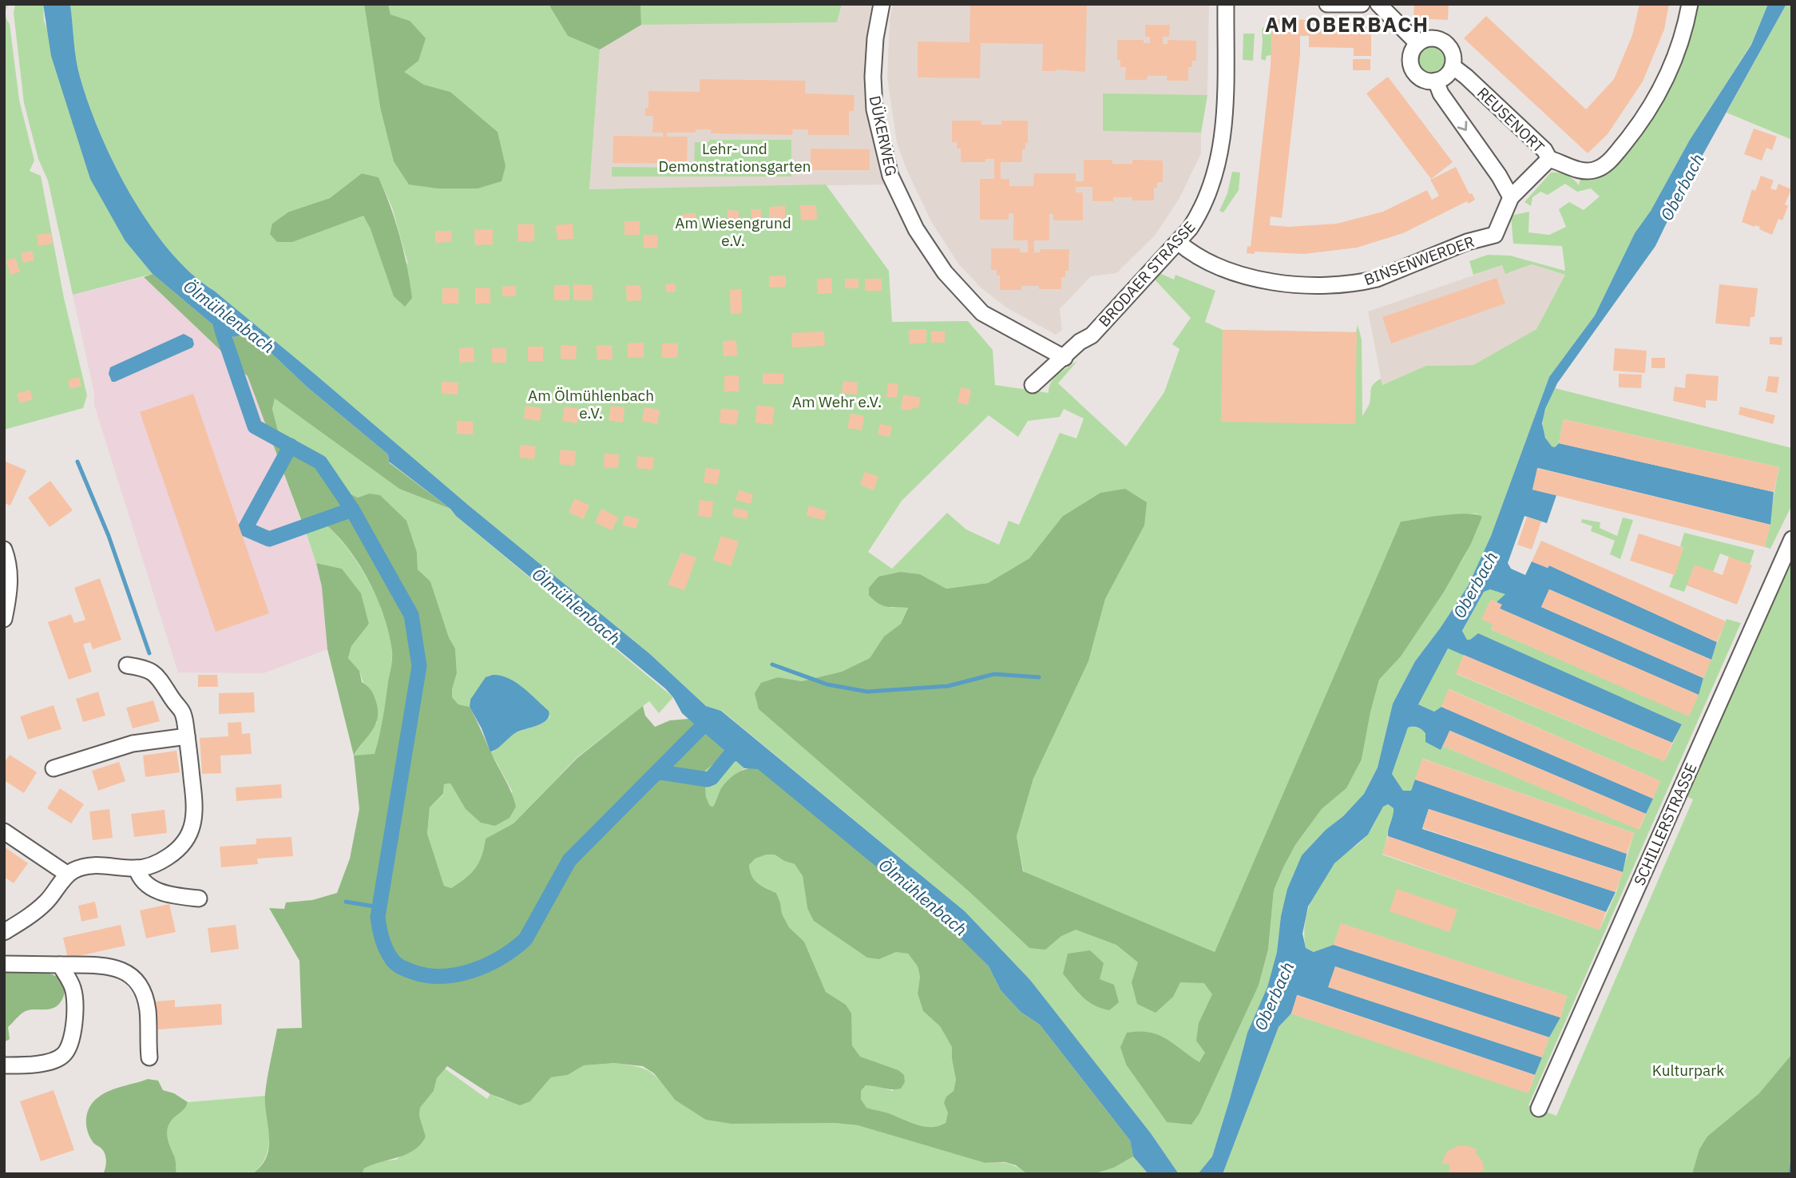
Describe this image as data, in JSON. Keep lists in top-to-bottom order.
{
  "streets": {
    "street": [
      "REUSENORT",
      "DÜKERWEG",
      "BINSENWERDER",
      "BRODAER STRASSE",
      "SCHILLERSTRASSE"
    ]
  },
  "crossings": [
    ["REUSENORT", "BINSENWERDER"],
    ["DÜKERWEG", "BRODAER STRASSE"],
    ["BINSENWERDER", "BRODAER STRASSE"]
  ],
  "districts": ["AM OBERBACH"],
  "water": ["Oberbach", "Ölmühlenbach"],
  "parks": [
    "Lehr- und Demonstrationsgarten",
    "Am Wiesengrund e.V.",
    "Am Ölmühlenbach e.V.",
    "Am Wehr e.V.",
    "Kulturpark"
  ]
}
